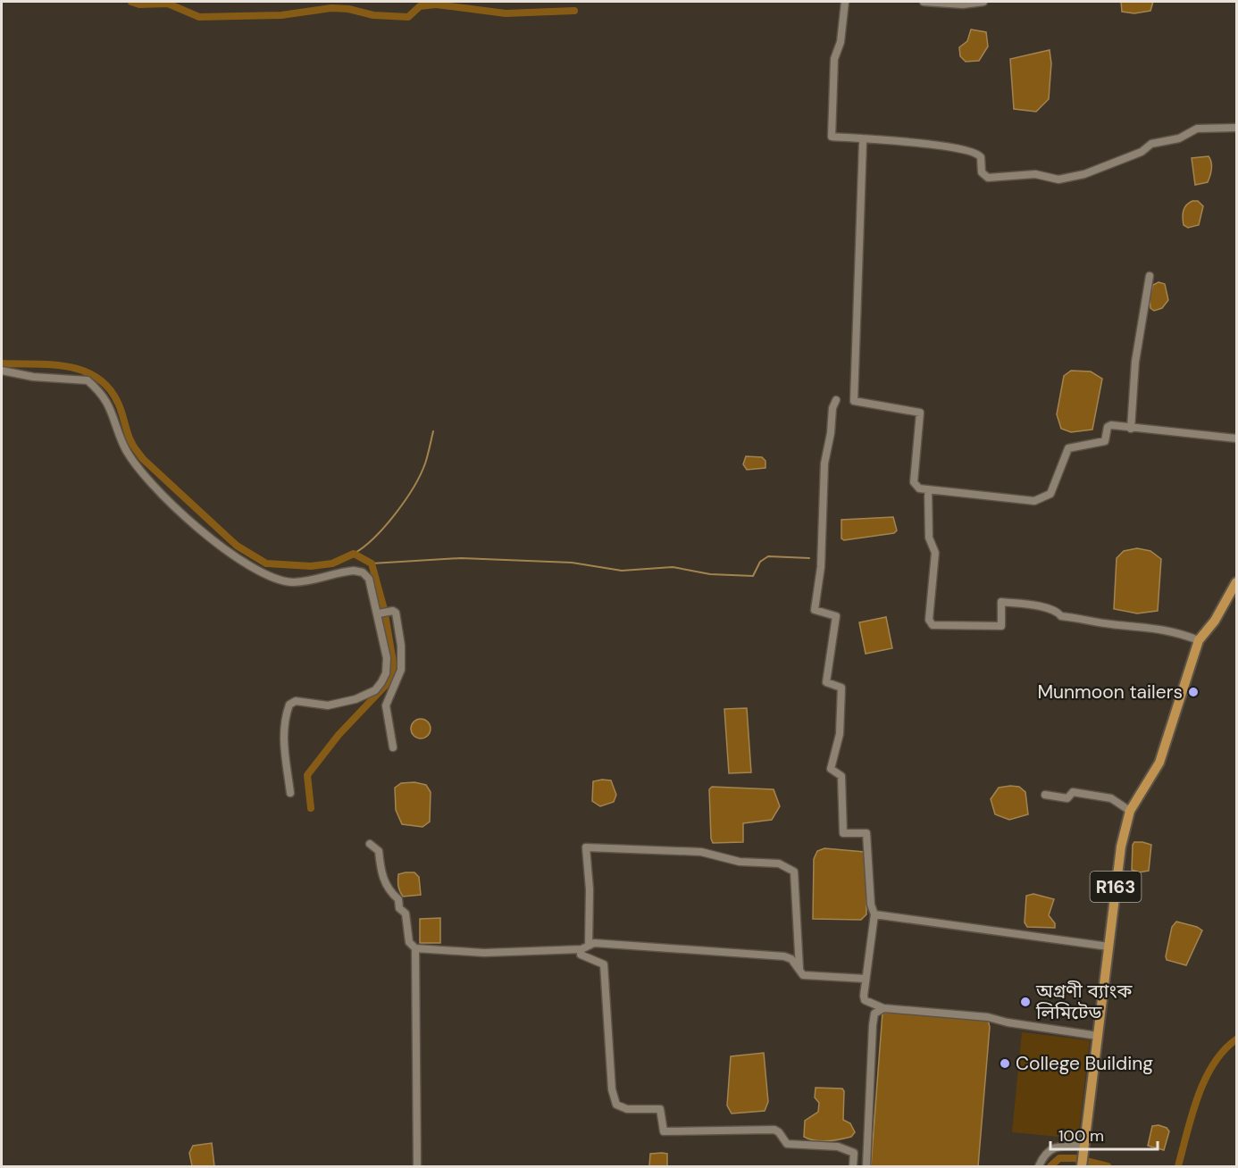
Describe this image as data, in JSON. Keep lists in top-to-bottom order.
{
  "streets": {
    "main road": ["R163"]
  },
  "places": ["Munmoon tailers", "অগ্রণী ব্যাংক লিমিটেড", "College Building"],
  "scale_bar": "100 m"
}
